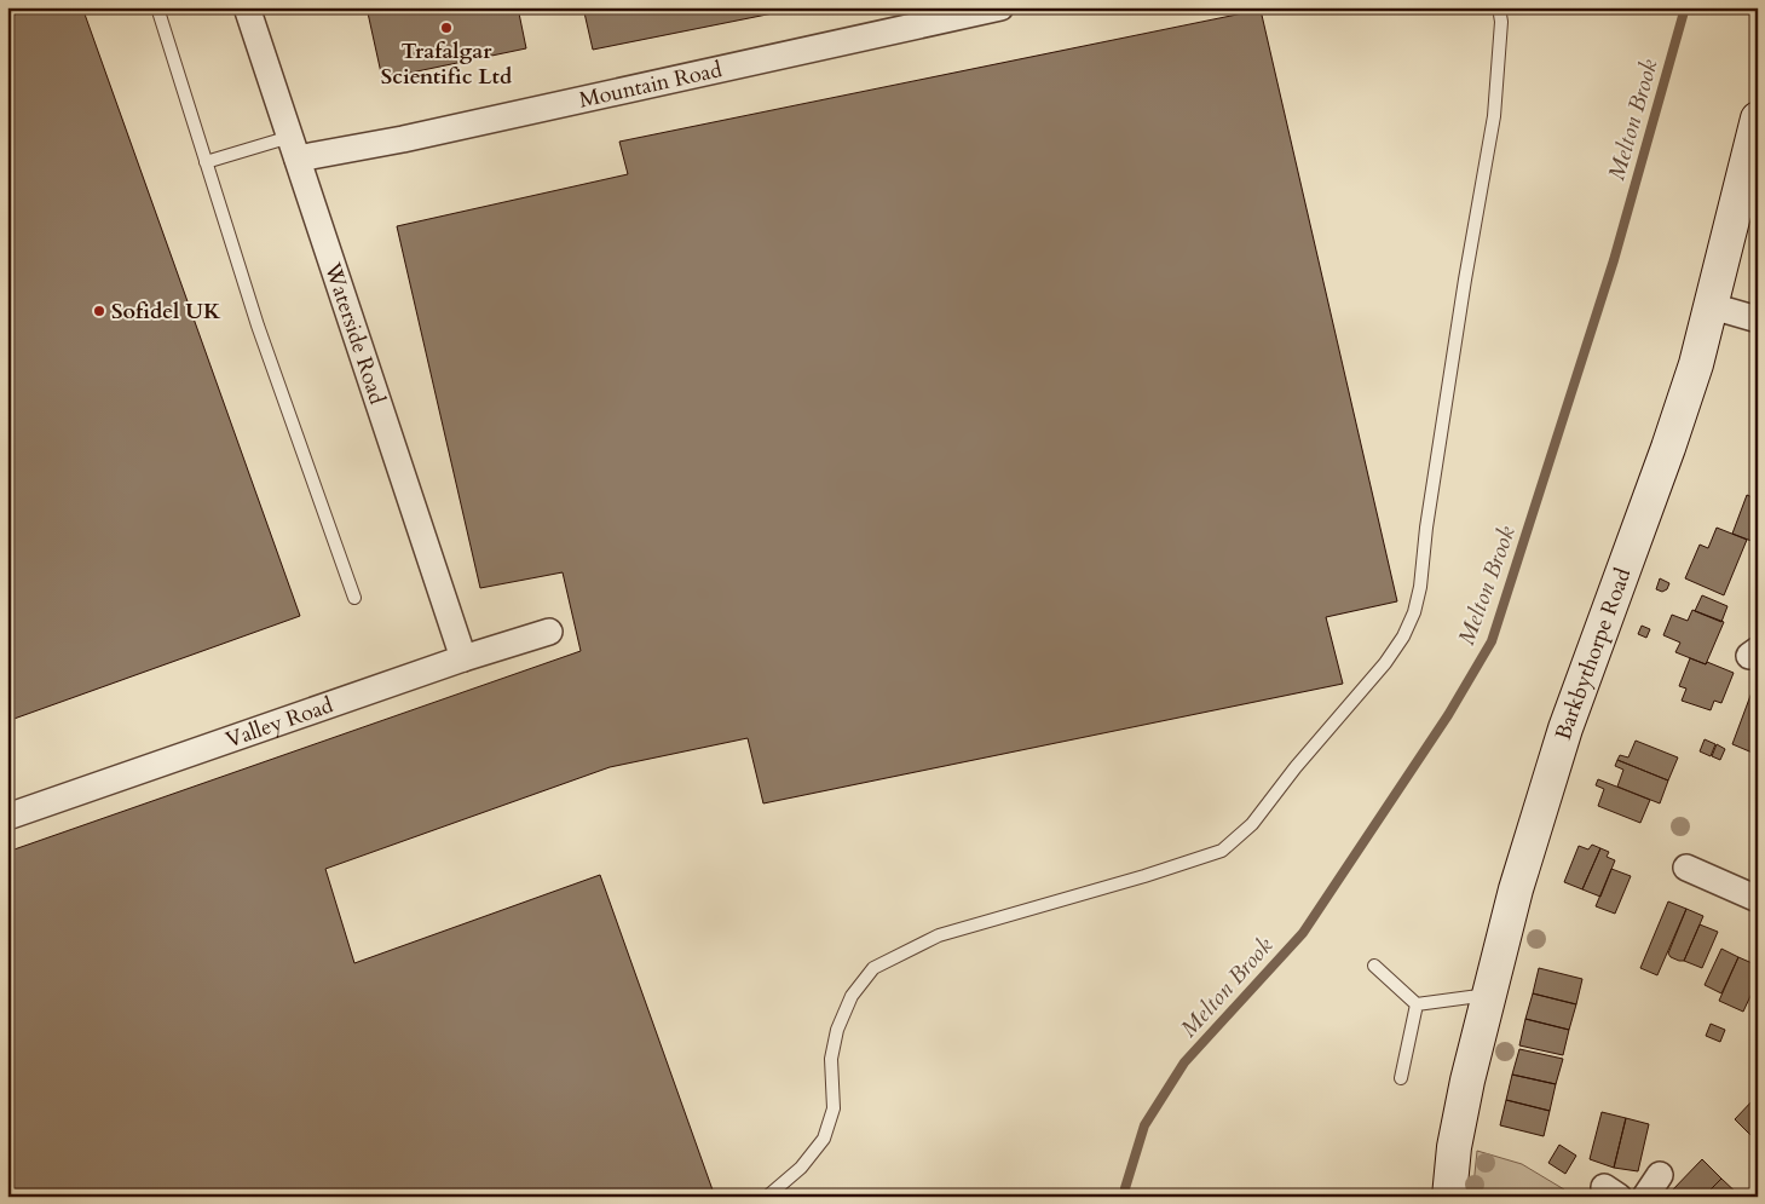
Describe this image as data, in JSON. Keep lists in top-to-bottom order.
{
  "streets": {
    "street": [
      "Mountain Road",
      "Waterside Road",
      "Barkbythorpe Road",
      "Valley Road"
    ]
  },
  "crossings": [
    ["Mountain Road", "Waterside Road"],
    ["Waterside Road", "Valley Road"]
  ],
  "water": ["Melton Brook"],
  "places": ["Trafalgar Scientific Ltd", "Sofidel UK"]
}
